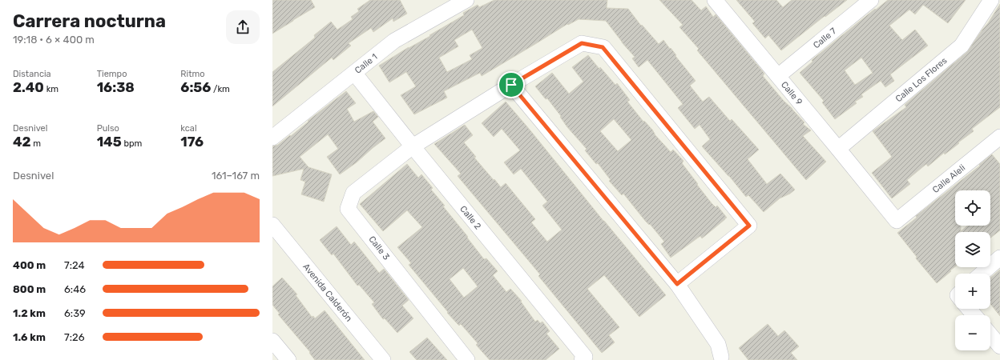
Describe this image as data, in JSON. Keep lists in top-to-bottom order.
{
  "streets": {
    "street": [
      "Calle 7",
      "Calle 1",
      "Calle Los Flores",
      "Calle 9",
      "Calle Aleli",
      "Calle 2",
      "Calle 3",
      "Avenida Calderón"
    ]
  },
  "crossings": [
    ["Calle 7", "Calle 9"],
    ["Calle 1", "Calle 2"],
    ["Calle Los Flores", "Calle 9"],
    ["Calle 9", "Calle Aleli"],
    ["Calle 2", "Calle 3"]
  ],
  "page": {
    "heading": ["Carrera nocturna", "19:18 · 6 × 400 m"],
    "stats": [
      ["Distancia", "2.40 km"],
      ["Tiempo", "16:38"],
      ["Ritmo", "6:56 /km"],
      ["Desnivel", "42 m"],
      ["Pulso", "145 bpm"],
      ["kcal", "176"]
    ],
    "chart": ["Desnivel", "161–167 m"],
    "map_buttons": ["+", "−"],
    "list": [
      {
        "name": "400 m",
        "note": "7:24"
      },
      {
        "name": "800 m",
        "note": "6:46"
      },
      {
        "name": "1.2 km",
        "note": "6:39"
      },
      {
        "name": "1.6 km",
        "note": "7:26"
      }
    ]
  }
}
